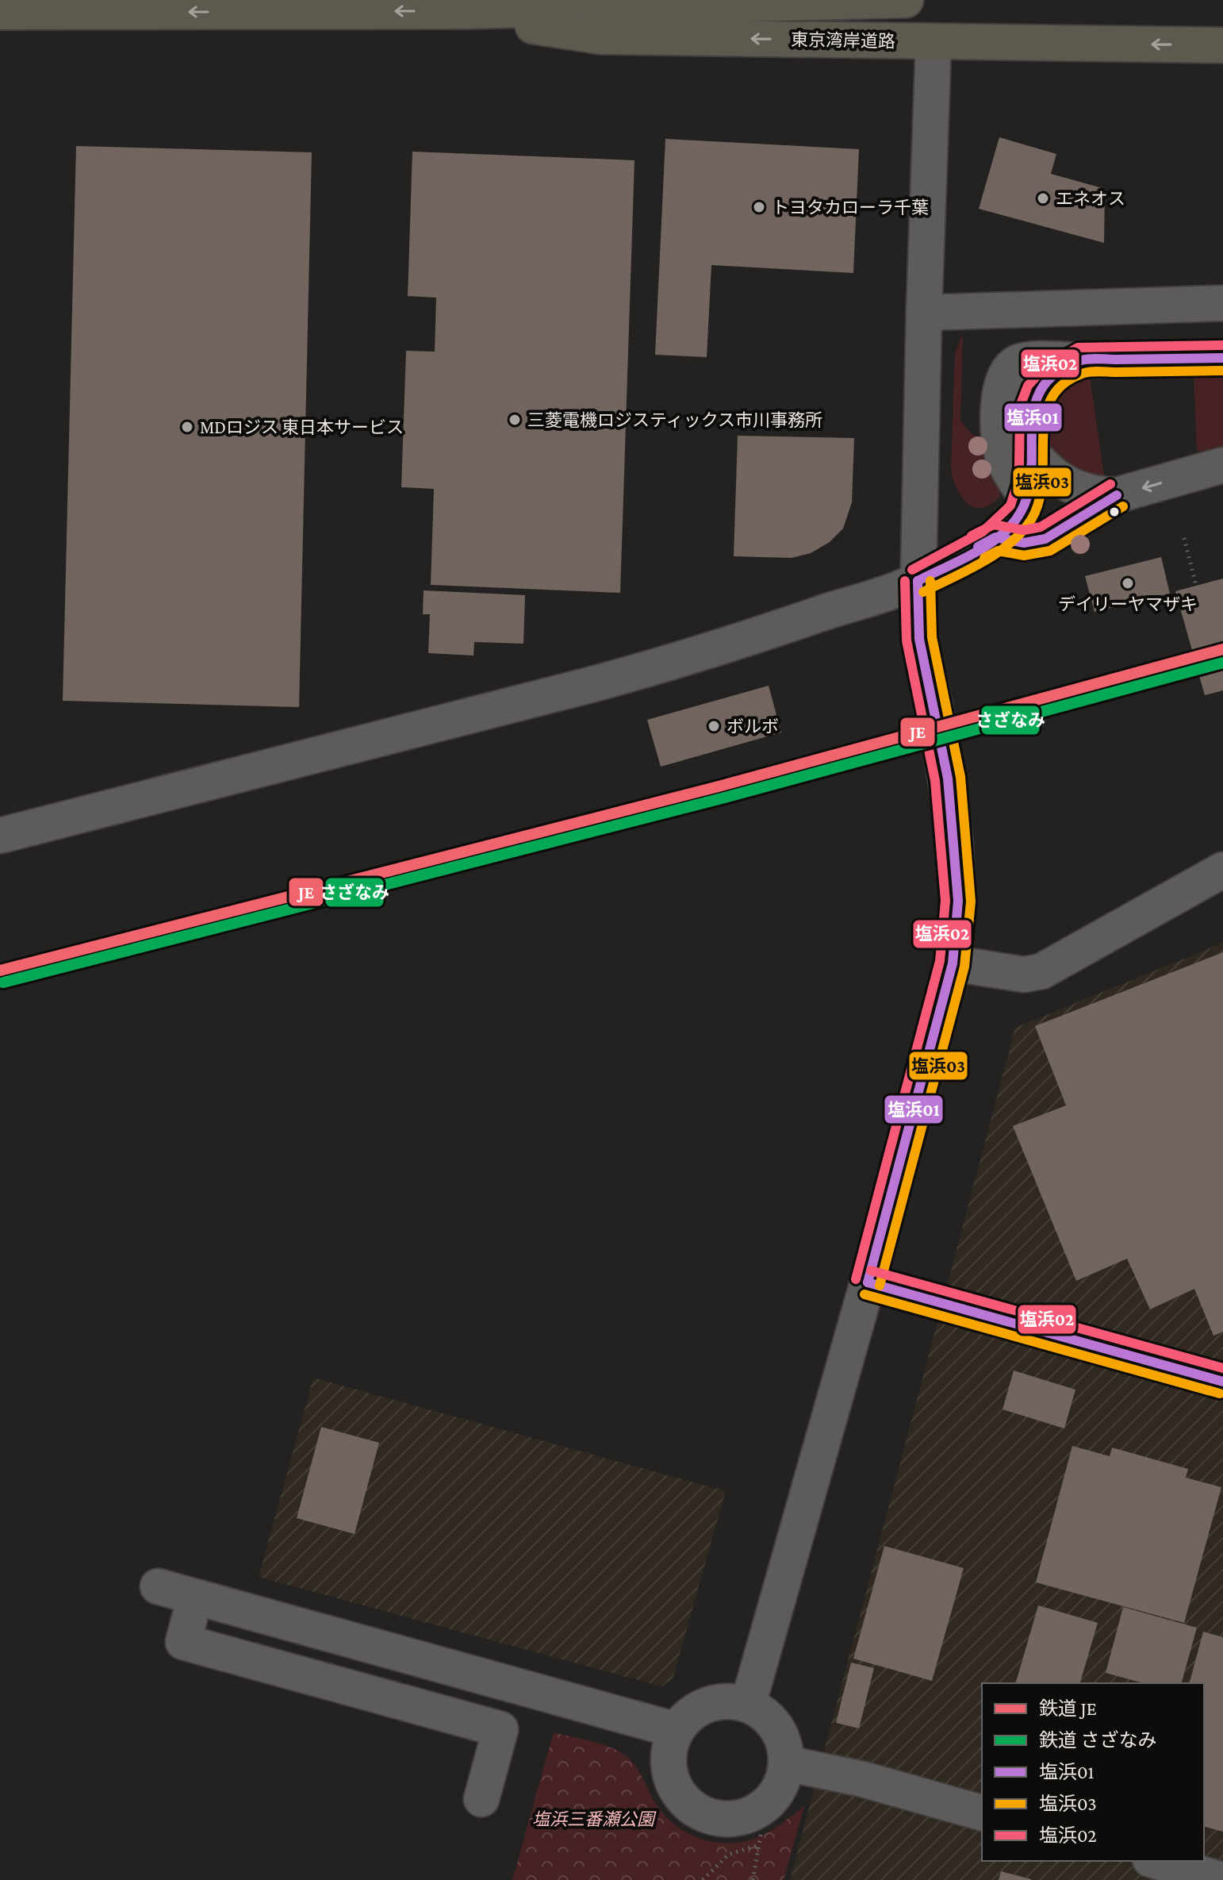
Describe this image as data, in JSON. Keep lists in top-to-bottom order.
{
  "streets": {
    "highway": ["東京湾岸道路"]
  },
  "parks": ["塩浜三番瀬公園"],
  "places": [
    "エネオス",
    "トヨタカローラ千葉",
    "三菱電機ロジスティックス市川事務所",
    "MDロジス 東日本サービス",
    "デイリーヤマザキ",
    "ボルボ"
  ],
  "lines": [
    "transit line 塩浜02",
    "transit line 塩浜01",
    "transit line 塩浜03",
    "rail line JE",
    "rail line さざなみ"
  ],
  "legend": [
    "鉄道 JE",
    "鉄道 さざなみ",
    "塩浜01",
    "塩浜03",
    "塩浜02"
  ]
}
